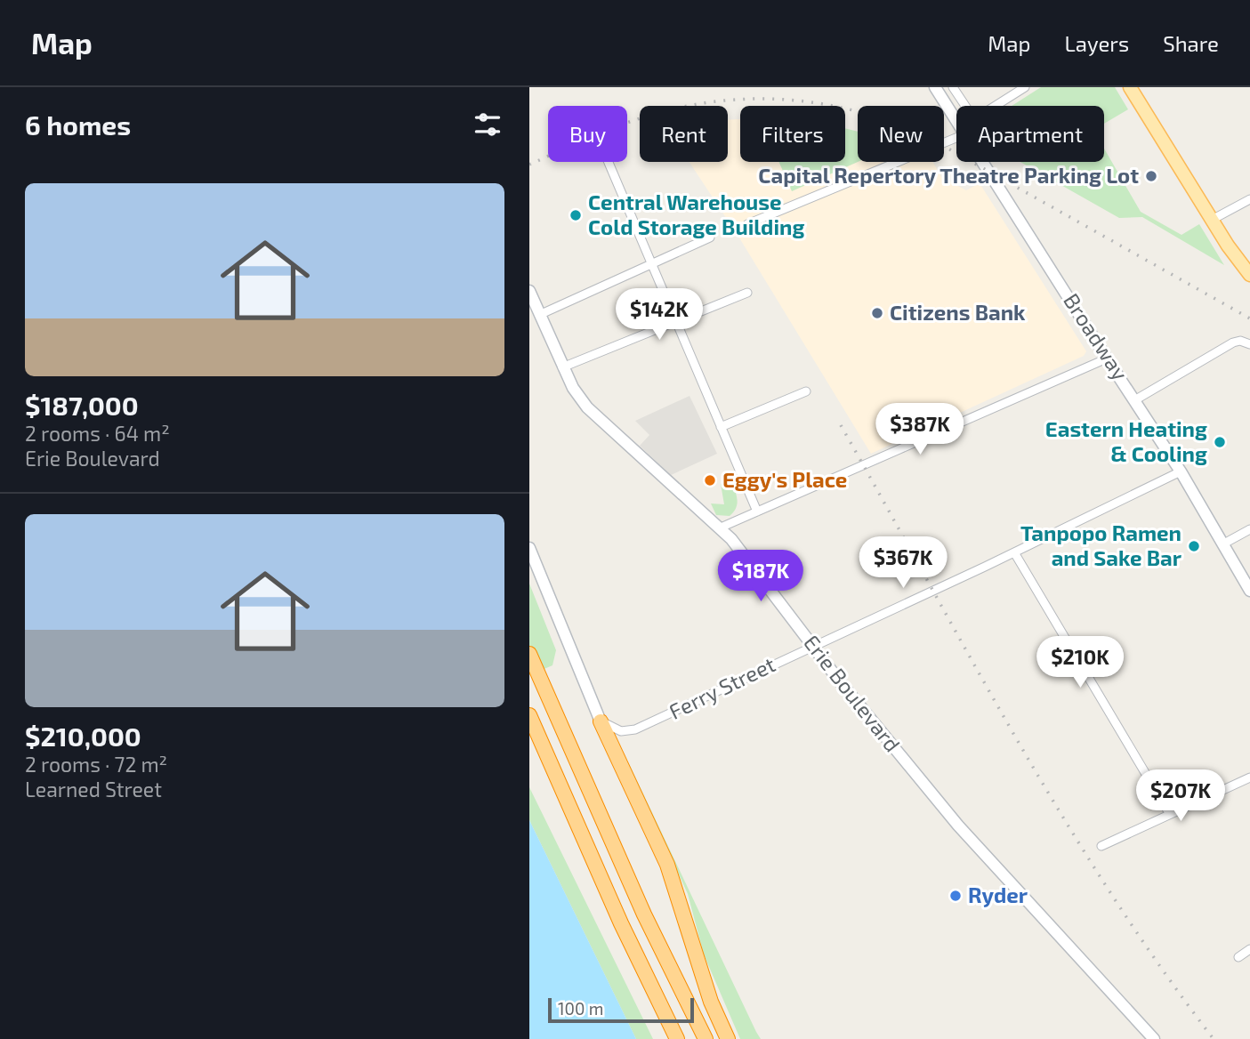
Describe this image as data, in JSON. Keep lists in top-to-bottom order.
{
  "streets": {
    "street": ["Broadway", "Ferry Street", "Erie Boulevard"]
  },
  "crossings": [
    ["Broadway", "Ferry Street"],
    ["Ferry Street", "Erie Boulevard"]
  ],
  "places": [
    "Capital Repertory Theatre Parking Lot",
    "Central Warehouse Cold Storage Building",
    "Citizens Bank",
    "Eastern Heating & Cooling",
    "Eggy's Place",
    "Tanpopo Ramen and Sake Bar",
    "Ryder"
  ],
  "scale_bar": "100 m",
  "page": {
    "header": "Map",
    "nav": ["Map", "Layers", "Share"],
    "heading": "6 homes",
    "chip": [
      "Buy",
      "Rent",
      "Filters",
      "New",
      "Apartment"
    ],
    "list": [
      {
        "name": "$187,000",
        "note": "2 rooms · 64 m² · Erie Boulevard"
      },
      {
        "name": "$210,000",
        "note": "2 rooms · 72 m² · Learned Street"
      }
    ],
    "price": [
      "$142K",
      "$387K",
      "$367K",
      "$187K",
      "$210K",
      "$207K"
    ],
    "scale": "100 m"
  }
}
